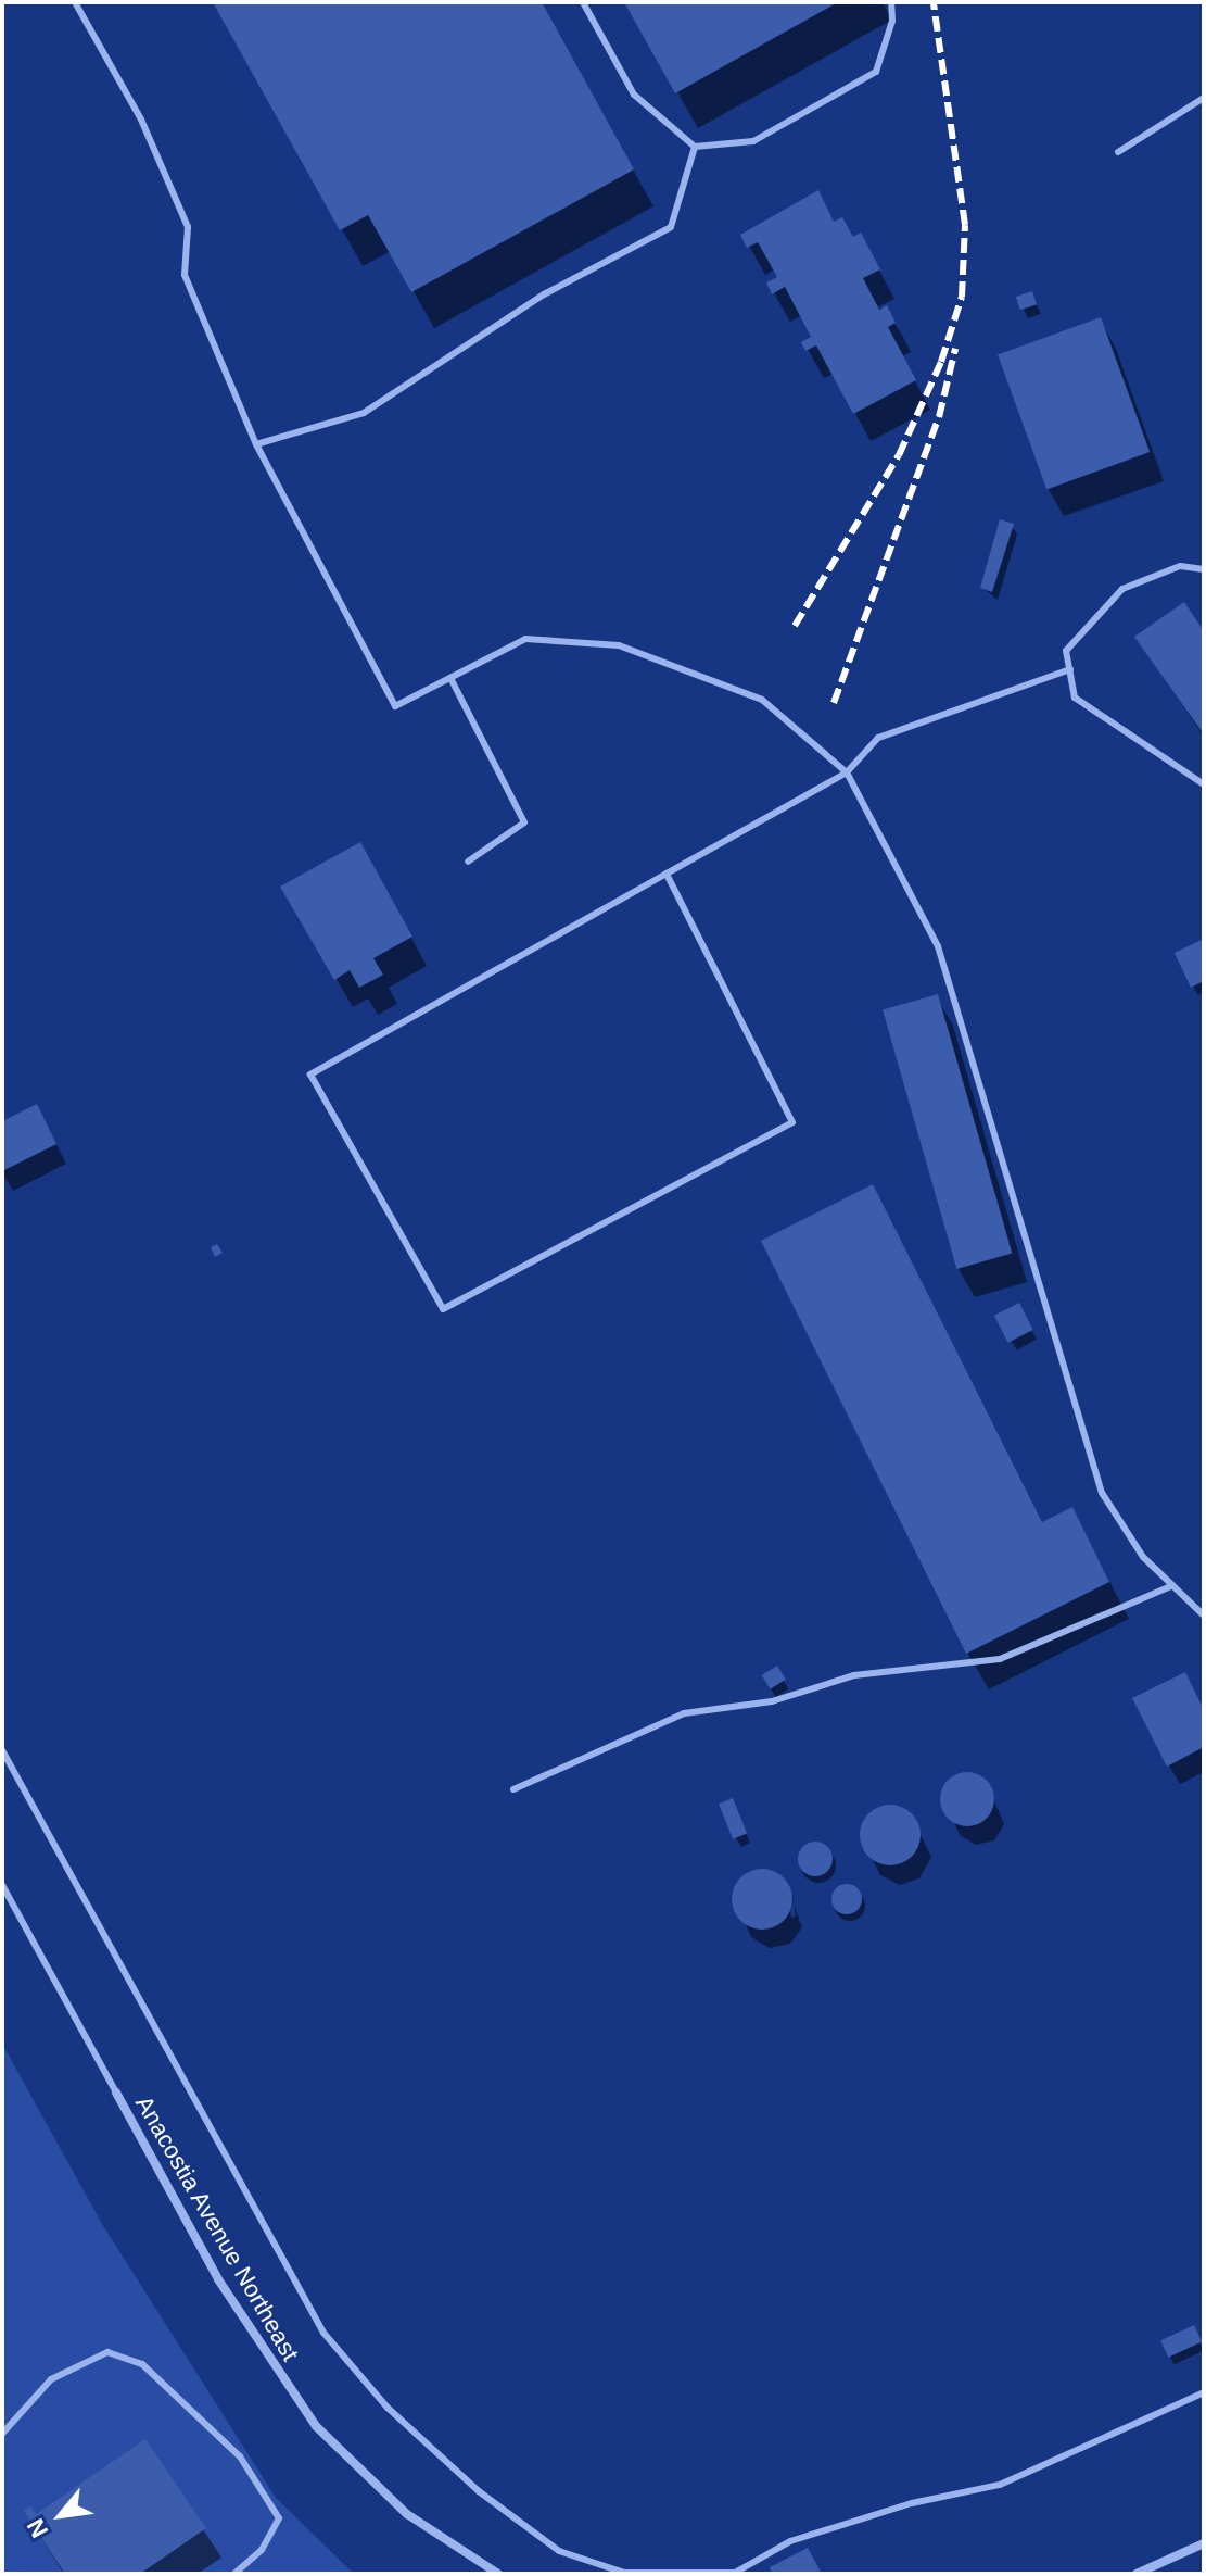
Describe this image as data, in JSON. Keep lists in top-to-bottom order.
{
  "streets": {
    "street": ["Anacostia Avenue Northeast"]
  },
  "north": "bottom left"
}
